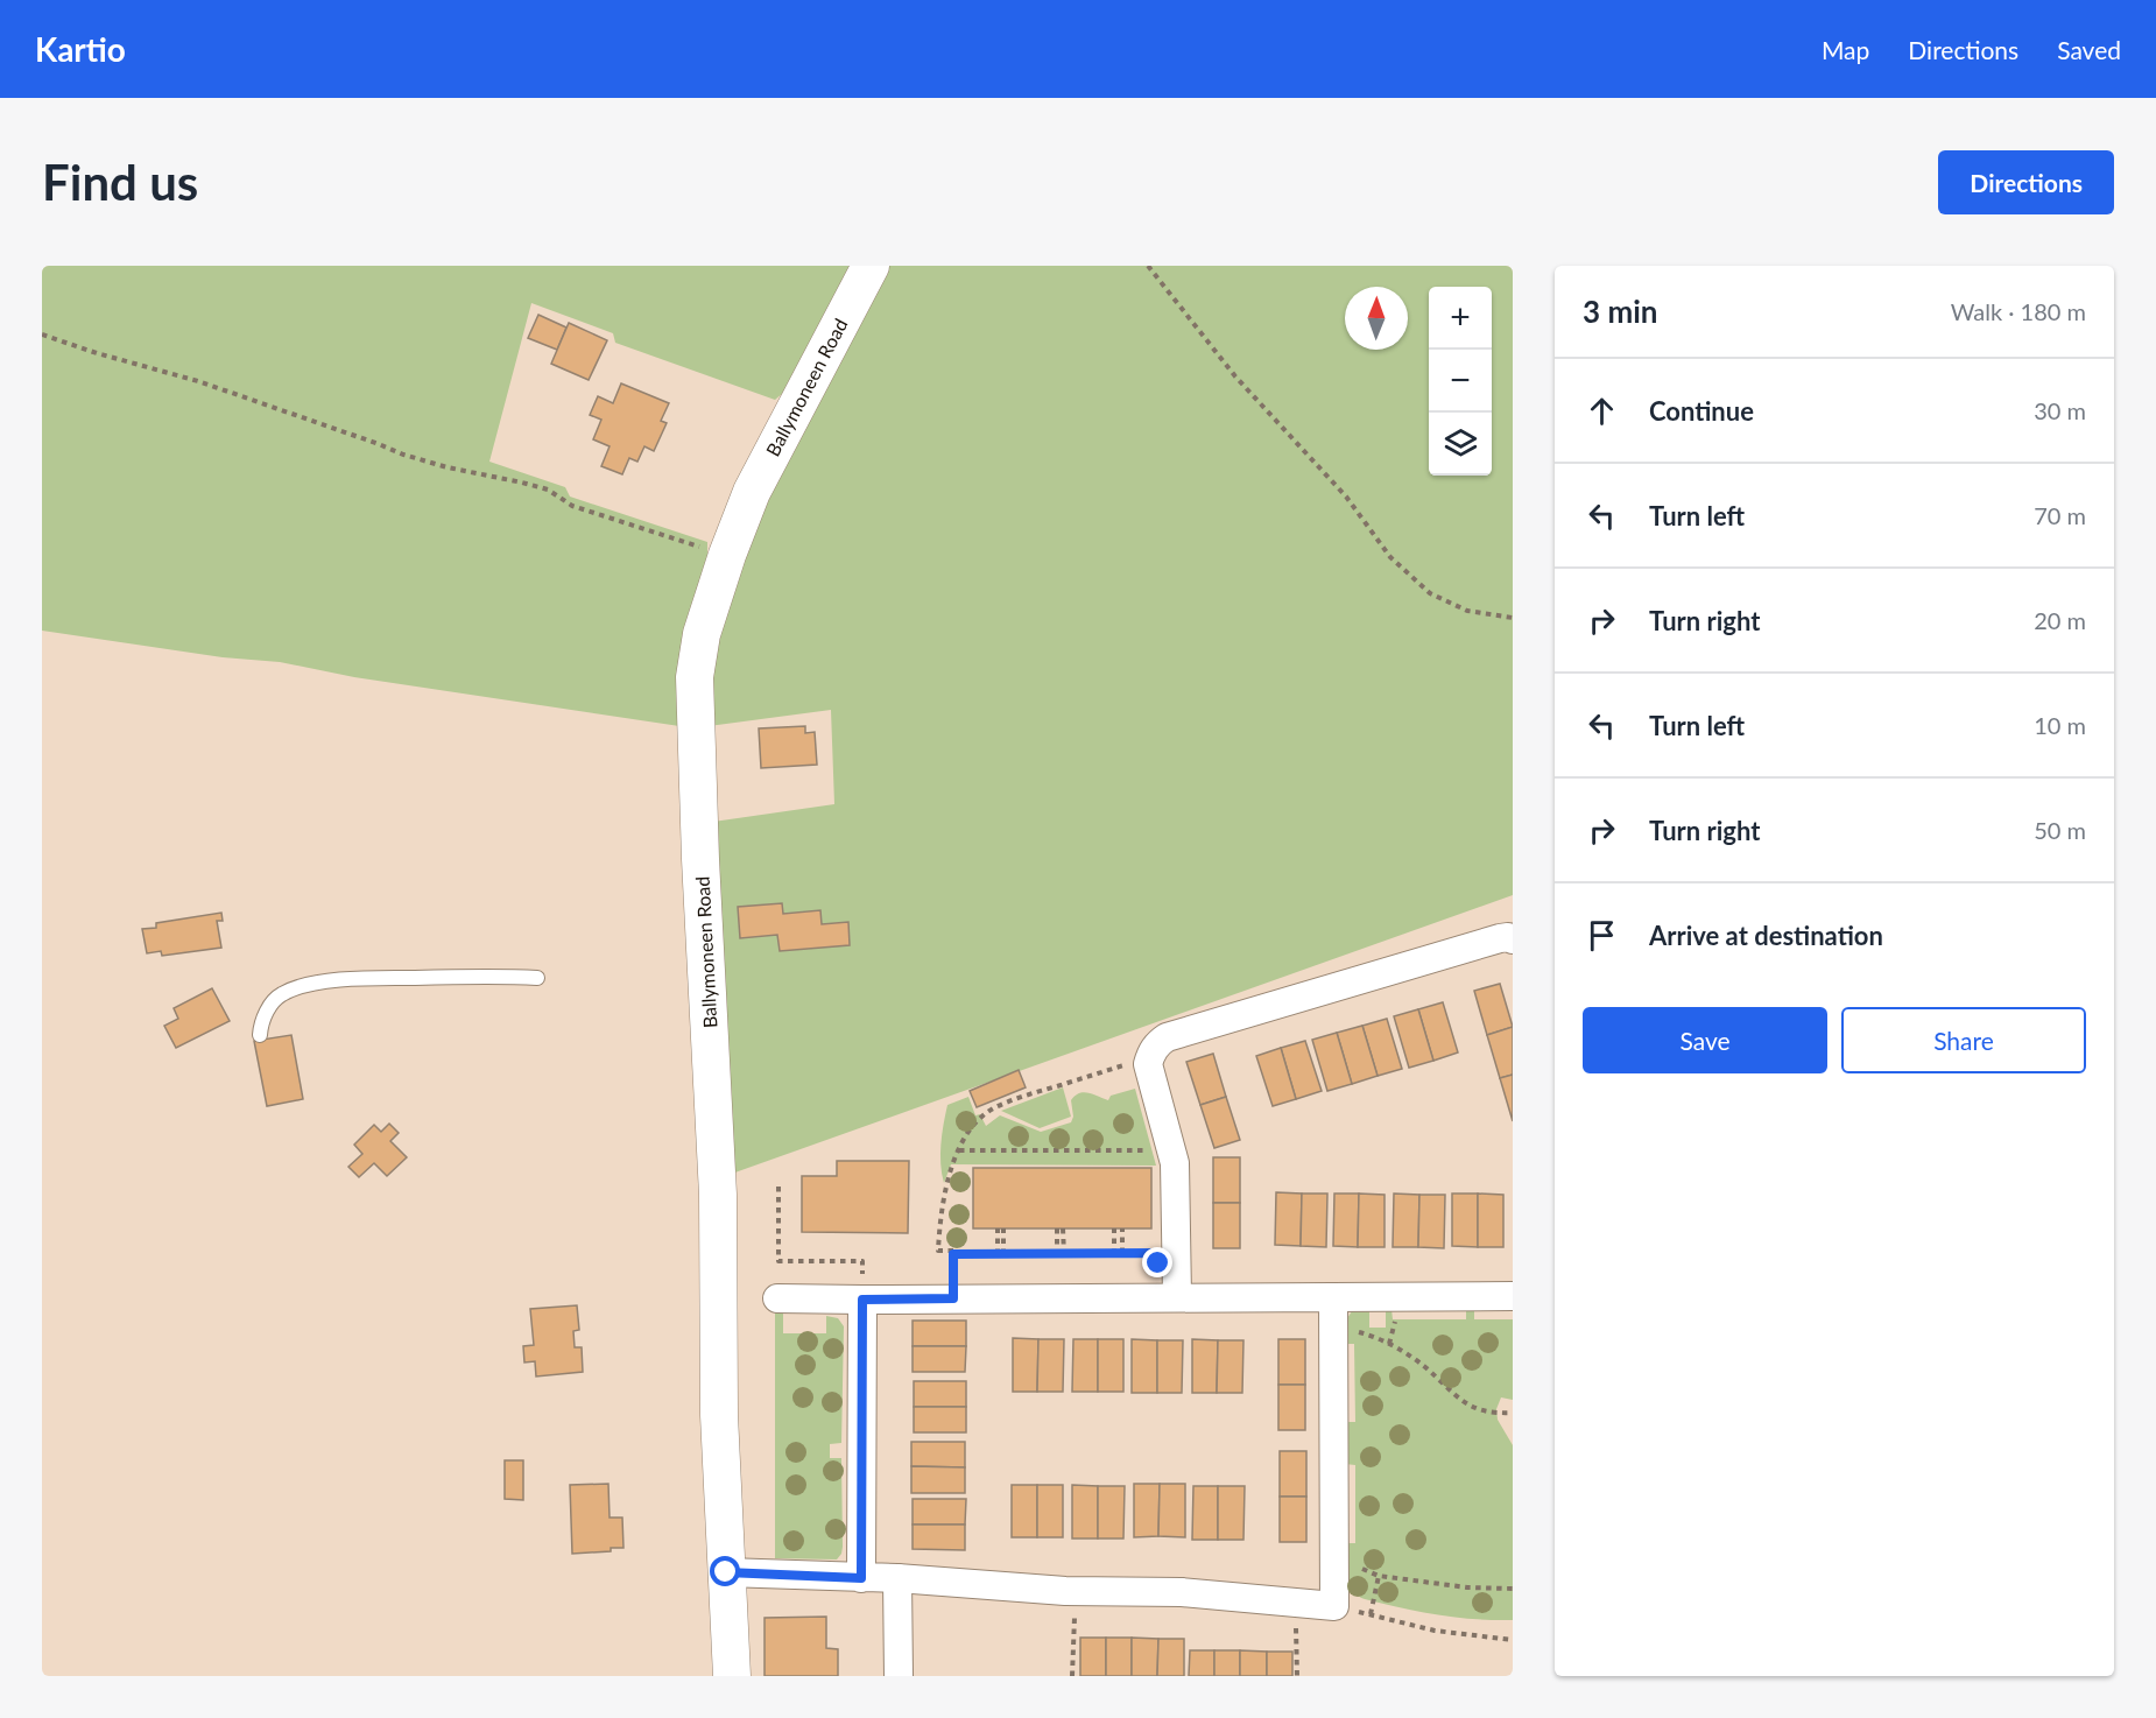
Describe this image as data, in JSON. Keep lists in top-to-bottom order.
{
  "streets": {
    "street": ["Ballymoneen Road"]
  },
  "north": "top",
  "page": {
    "header": "Kartio",
    "nav": ["Map", "Directions", "Saved"],
    "buttons": [
      "Directions",
      ["Save", "Share"]
    ],
    "title": "Find us",
    "heading": ["3 min", "Walk · 180 m"],
    "map_buttons": ["+", "−"],
    "list": [
      ["Continue", "30 m"],
      ["Turn left", "70 m"],
      ["Turn right", "20 m"],
      ["Turn left", "10 m"],
      ["Turn right", "50 m"],
      "Arrive at destination"
    ]
  }
}
